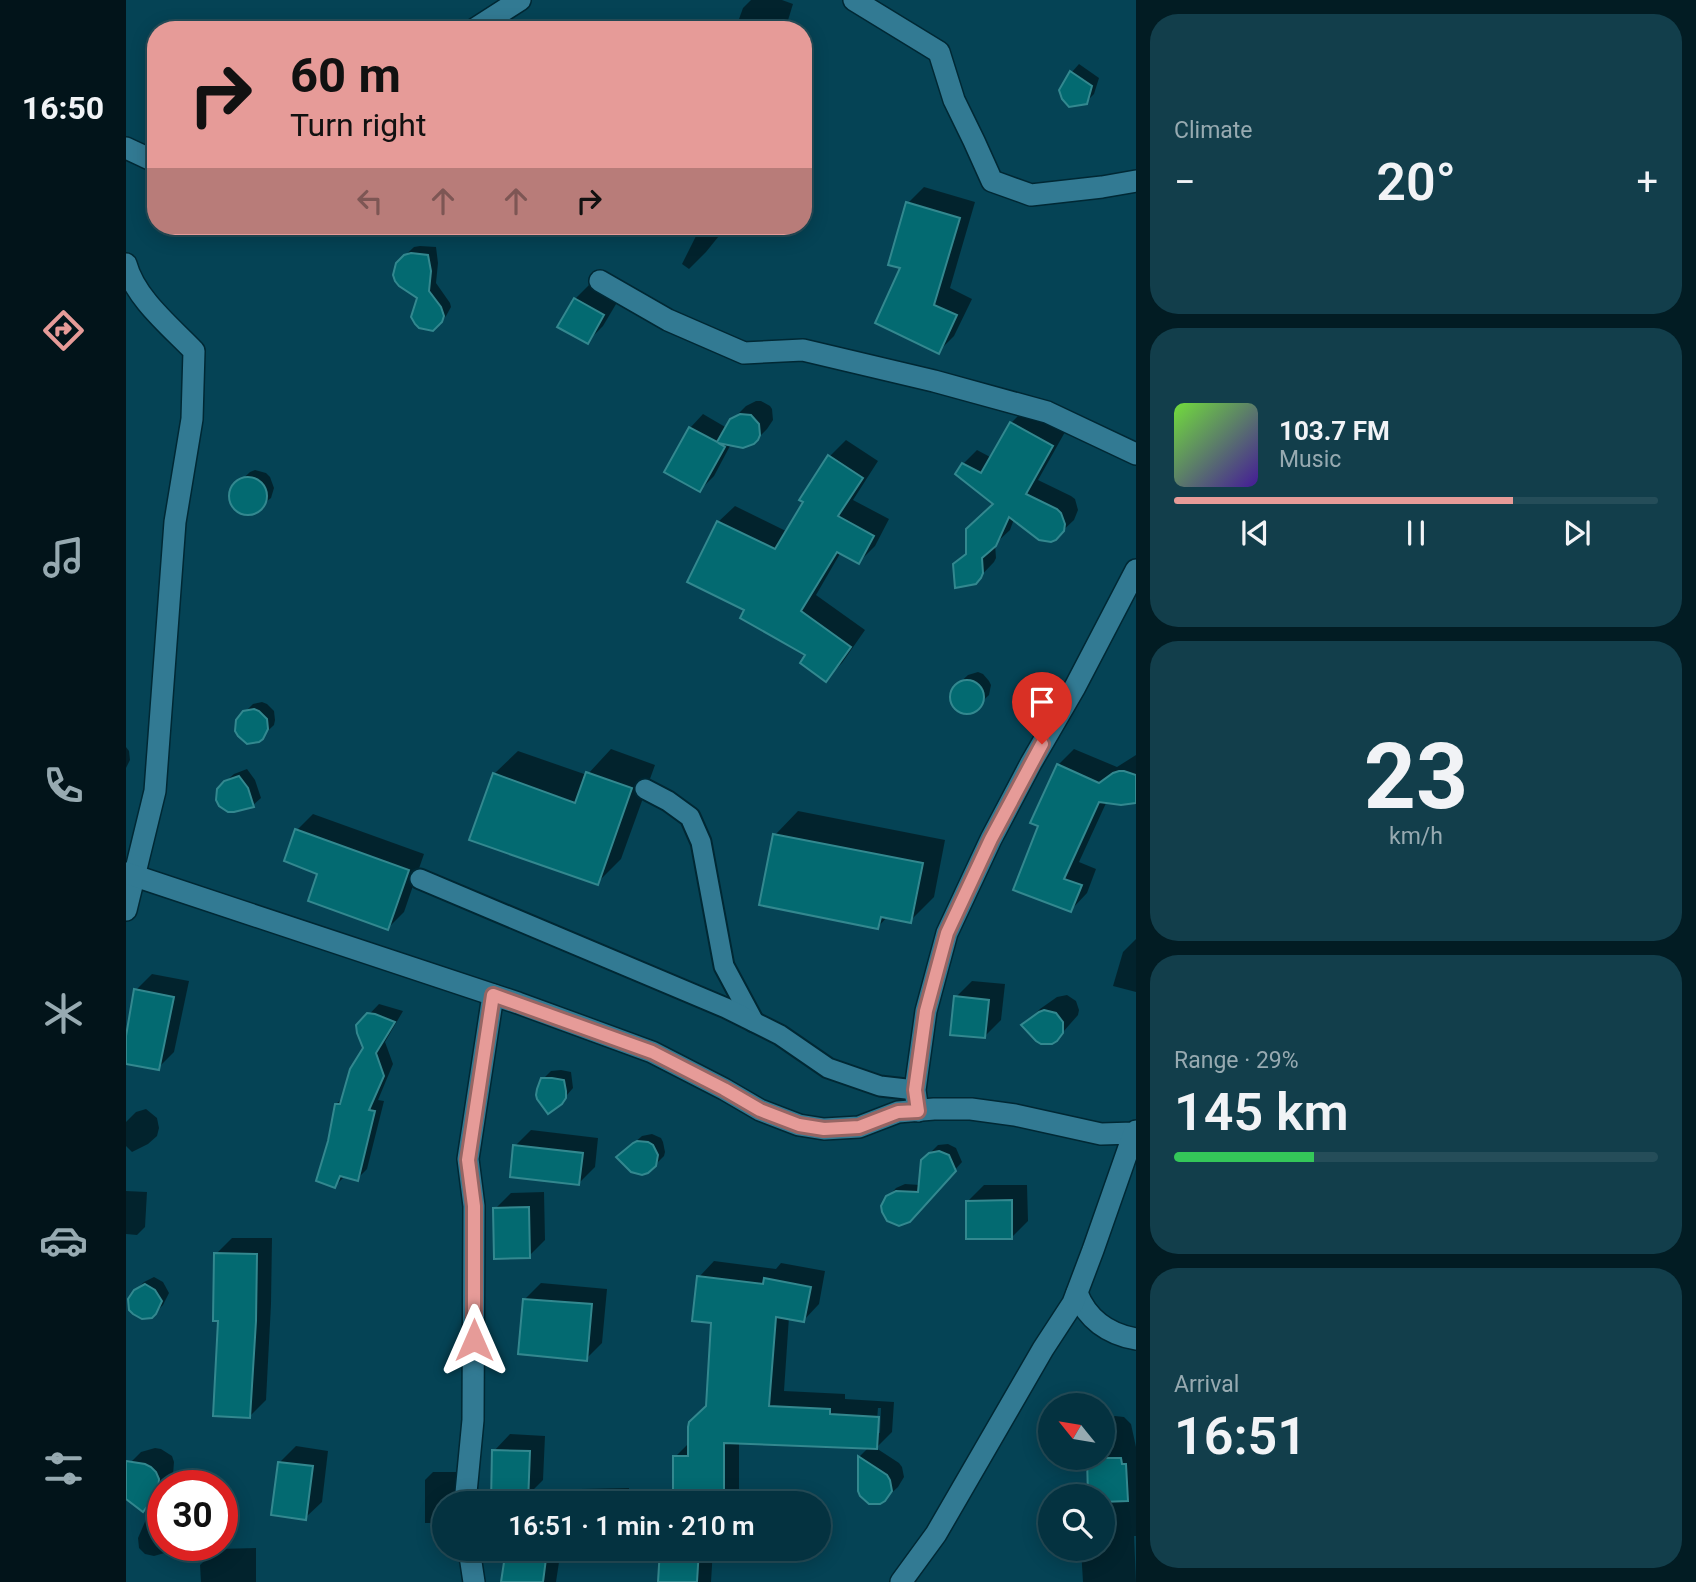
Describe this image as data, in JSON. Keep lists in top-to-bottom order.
{
  "north": "top left",
  "page": {
    "tabs": "16:50",
    "tile": [
      "Climate",
      ["23", "km/h"],
      ["Range · 29%", "145 km"],
      ["Arrival", "16:51"]
    ],
    "turn": ["60 m", "Turn right"],
    "heat": ["−", "20°", "+"],
    "song": ["103.7 FM", "Music"],
    "limit": "30",
    "trip": "16:51 · 1 min · 210 m"
  }
}
